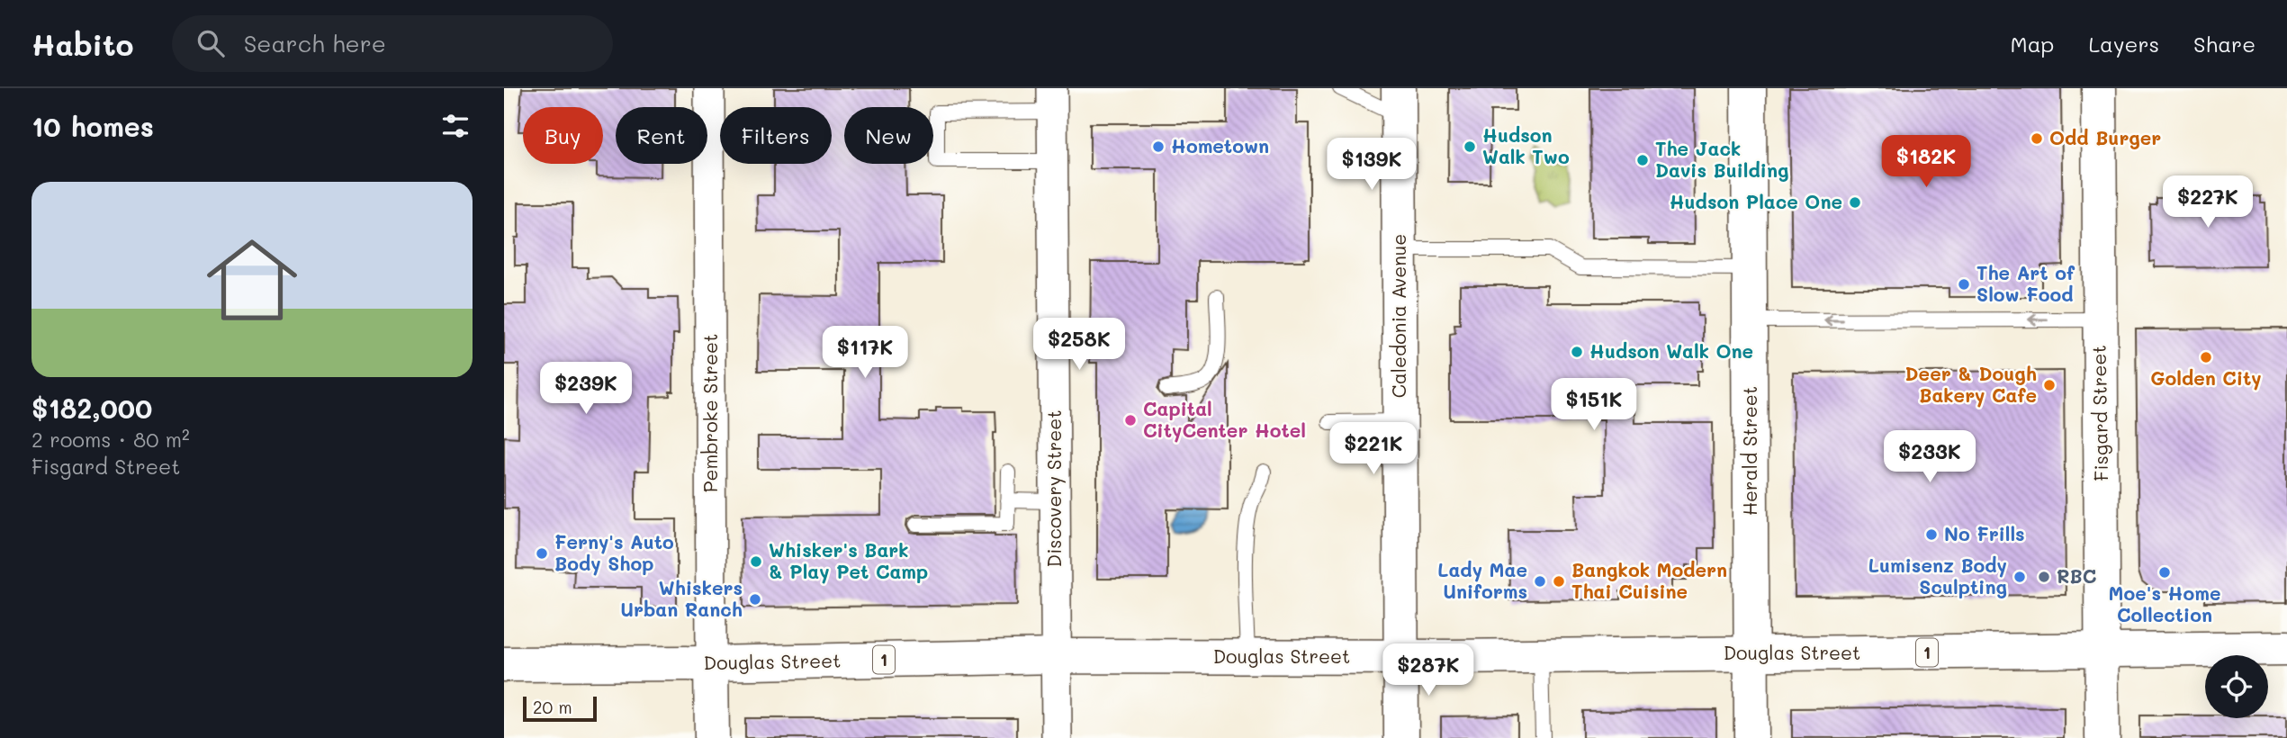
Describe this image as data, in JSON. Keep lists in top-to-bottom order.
{
  "streets": {
    "street": [
      "Caledonia Avenue",
      "Pembroke Street",
      "Fisgard Street",
      "Herald Street",
      "Discovery Street",
      "1",
      "Douglas Street"
    ]
  },
  "crossings": [
    ["Caledonia Avenue", "Douglas Street"],
    ["Pembroke Street", "Douglas Street"],
    ["Fisgard Street", "Douglas Street"],
    ["Herald Street", "Douglas Street"],
    ["Discovery Street", "Douglas Street"]
  ],
  "places": [
    "Odd Burger",
    "Hometown",
    "Hudson Walk Two",
    "The Jack Davis Building",
    "Hudson Place One",
    "The Art of Slow Food",
    "Hudson Walk One",
    "Golden City",
    "Deer & Dough Bakery Cafe",
    "Capital CityCenter Hotel",
    "No Frills",
    "Ferny's Auto Body Shop",
    "Whisker's Bark & Play Pet Camp",
    "Moe's Home Collection",
    "Lumisenz Body Sculpting",
    "RBC",
    "Lady Mae Uniforms",
    "Bangkok Modern Thai Cuisine",
    "Whiskers Urban Ranch"
  ],
  "scale_bar": "20 m",
  "page": {
    "header": "Habito",
    "search": "Search here",
    "nav": ["Map", "Layers", "Share"],
    "heading": "10 homes",
    "chip": [
      "Buy",
      "Rent",
      "Filters",
      "New"
    ],
    "price": [
      "$182K",
      "$139K",
      "$227K",
      "$258K",
      "$117K",
      "$239K",
      "$151K",
      "$221K",
      "$233K",
      "$287K"
    ],
    "list": [
      {
        "name": "$182,000",
        "note": "2 rooms · 80 m² · Fisgard Street"
      }
    ],
    "scale": "20 m"
  }
}
